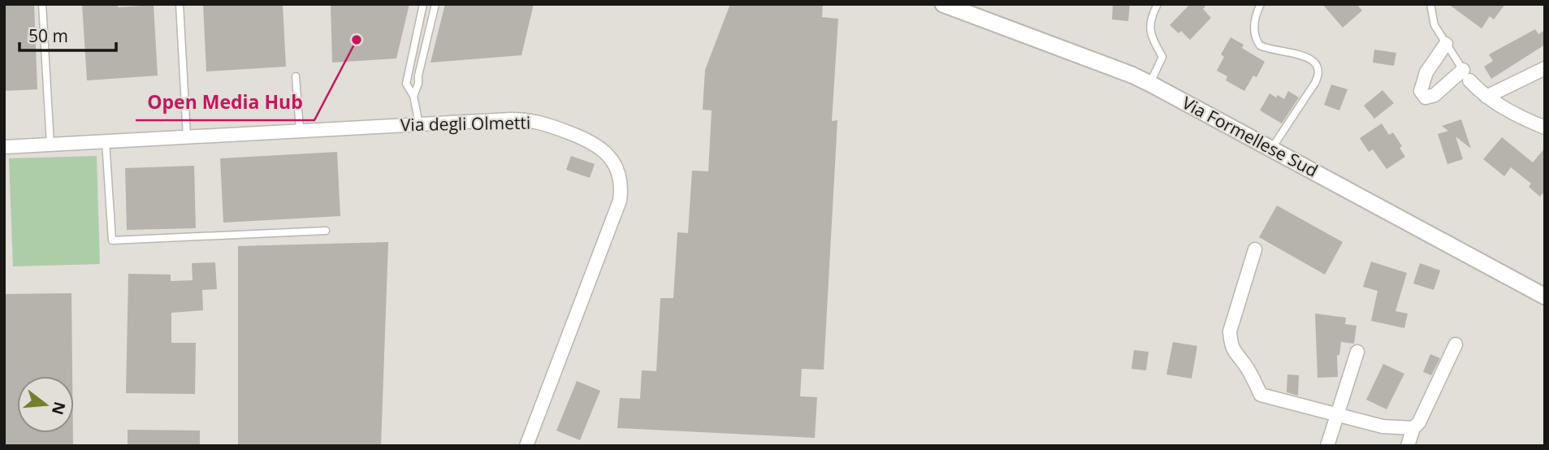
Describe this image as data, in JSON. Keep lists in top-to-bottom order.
{
  "streets": {
    "street": ["Via degli Olmetti", "Via Formellese Sud"]
  },
  "places": ["Open Media Hub"],
  "scale_bar": "50 m",
  "north": "right"
}
